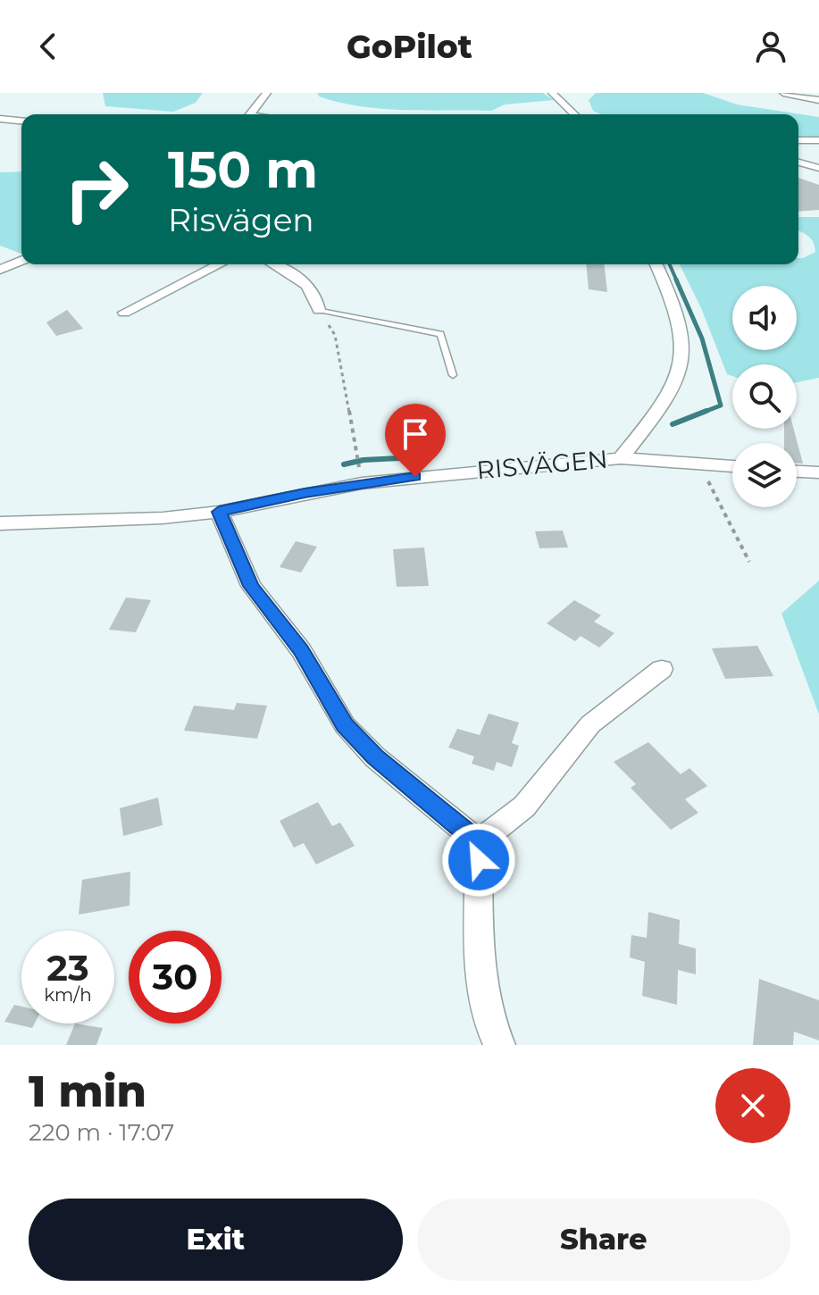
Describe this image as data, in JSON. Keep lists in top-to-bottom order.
{
  "streets": {
    "street": ["RISVÄGEN"]
  },
  "page": {
    "header": "GoPilot",
    "turn": ["150 m", "Risvägen"],
    "speed": "23 km/h",
    "limit": "30",
    "heading": ["1 min", "220 m · 17:07"],
    "buttons": ["Exit", "Share"]
  }
}
